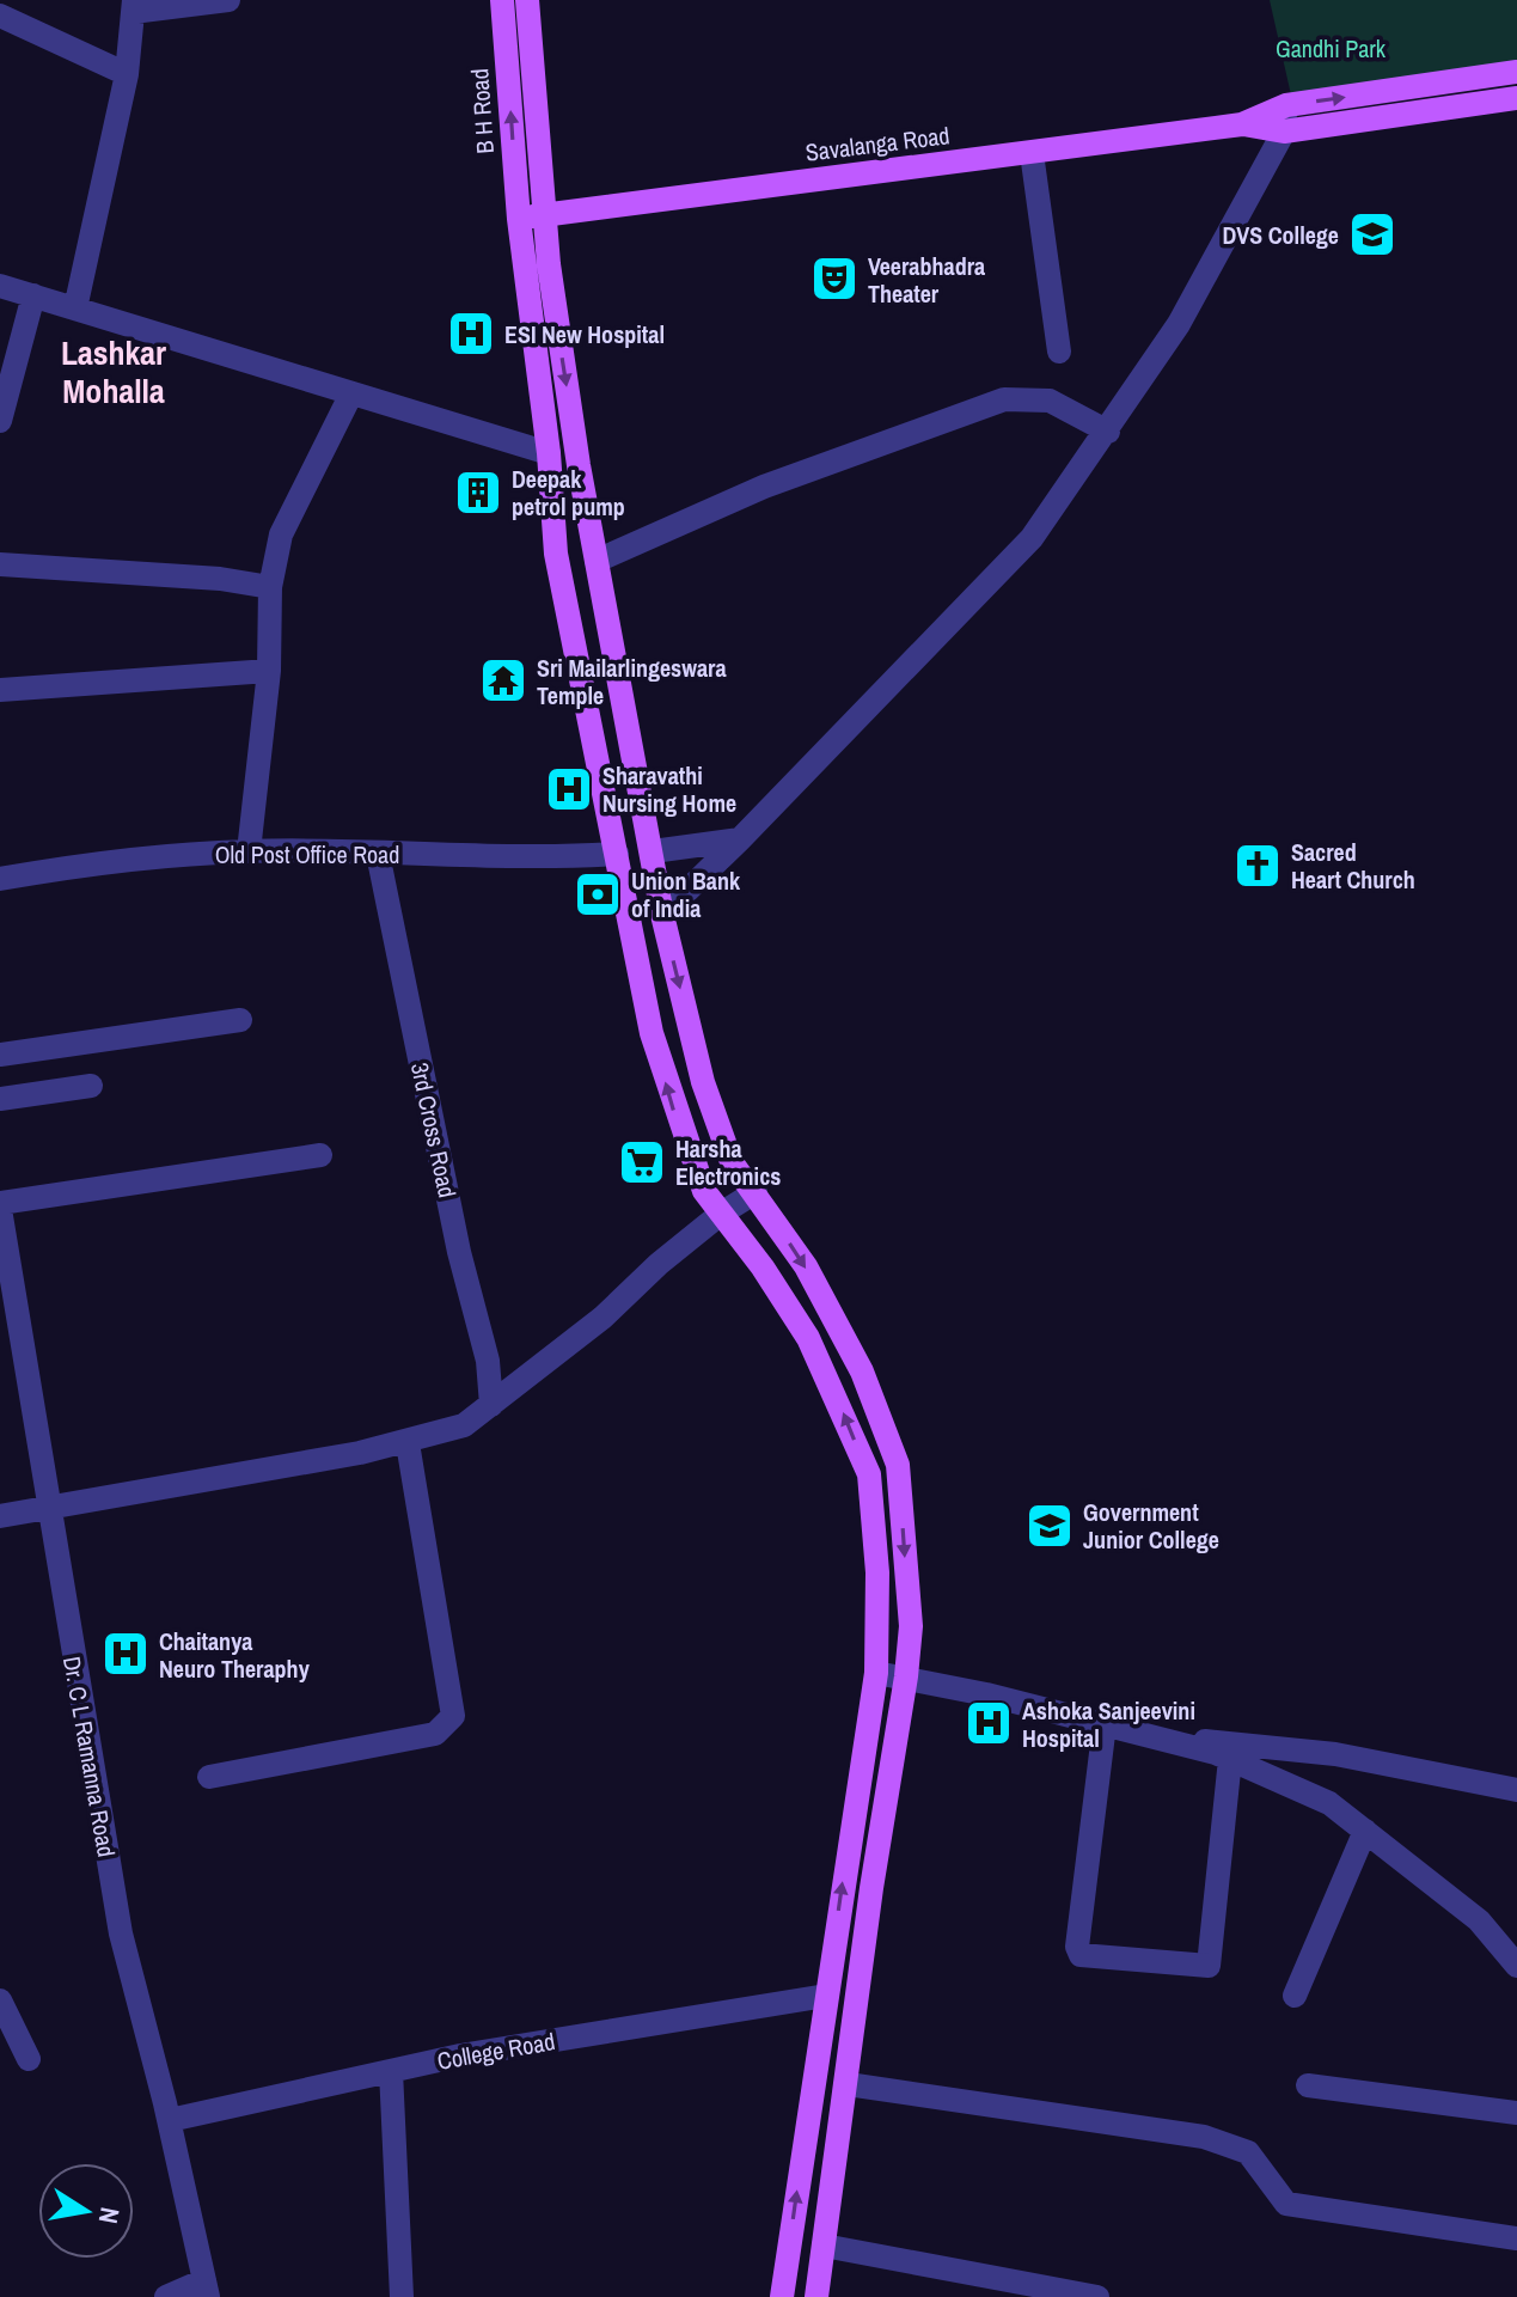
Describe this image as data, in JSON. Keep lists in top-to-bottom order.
{
  "streets": {
    "main road": ["B H Road", "Savalanga Road"],
    "street": [
      "Old Post Office Road",
      "3rd Cross Road",
      "Dr. C L Ramanna Road",
      "College Road"
    ]
  },
  "crossings": [
    ["B H Road", "Savalanga Road"],
    ["B H Road", "Old Post Office Road"],
    ["B H Road", "College Road"],
    ["Old Post Office Road", "3rd Cross Road"],
    ["Dr. C L Ramanna Road", "College Road"]
  ],
  "districts": ["Lashkar Mohalla"],
  "parks": ["Gandhi Park"],
  "places": {
    "school or university": ["DVS College", "Government Junior College"],
    "theatre": ["Veerabhadra Theater"],
    "hospital": [
      "ESI New Hospital",
      "Sharavathi Nursing Home",
      "Chaitanya Neuro Theraphy",
      "Ashoka Sanjeevini Hospital"
    ],
    "building": ["Deepak petrol pump"],
    "temple": ["Sri Mailarlingeswara Temple"],
    "church": ["Sacred Heart Church"],
    "bank": ["Union Bank of India"],
    "supermarket": ["Harsha Electronics"]
  },
  "north": "right"
}
